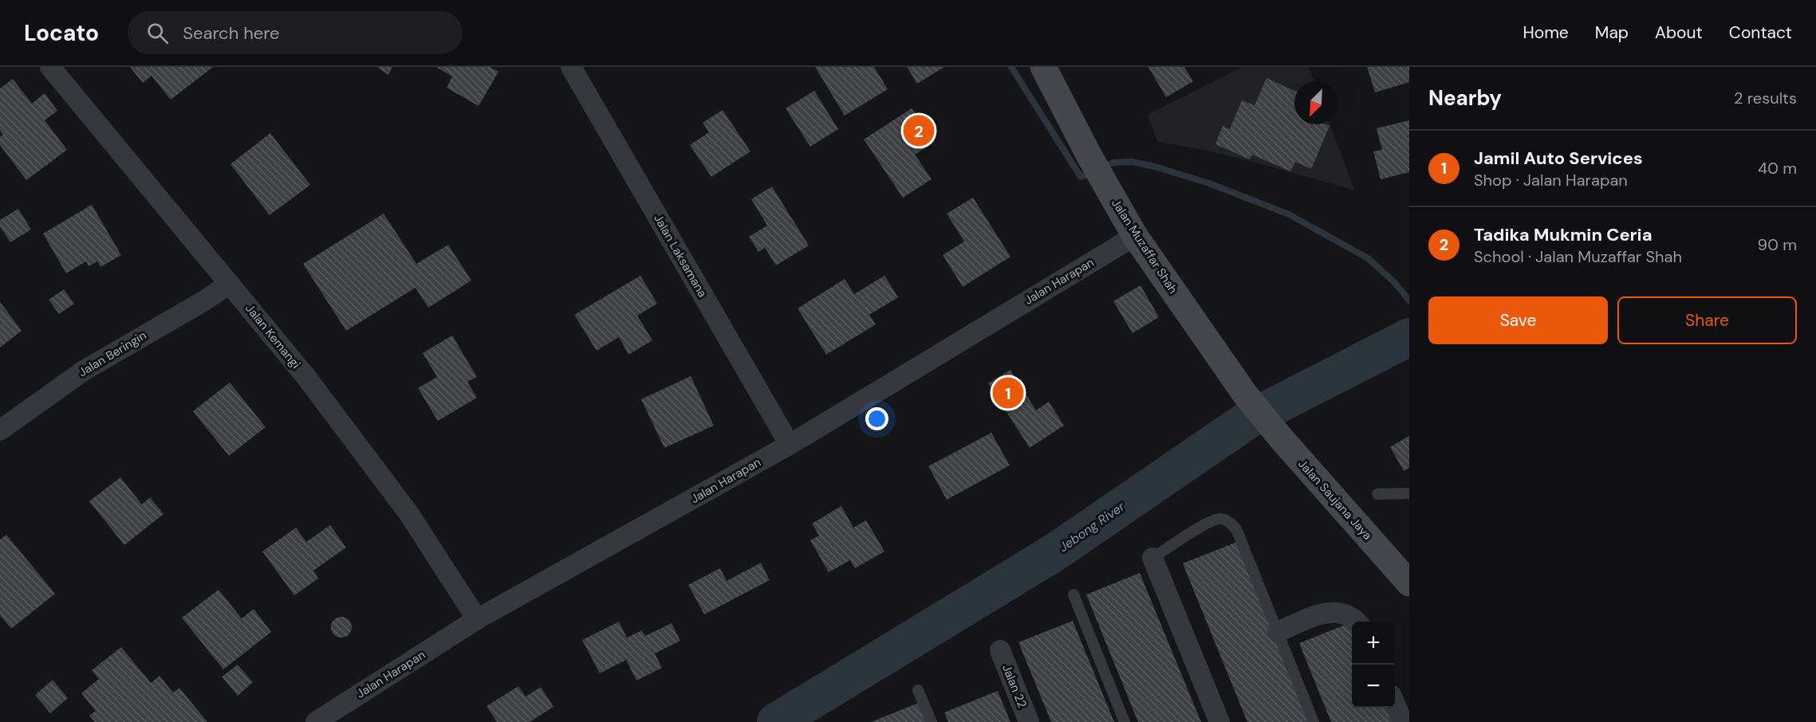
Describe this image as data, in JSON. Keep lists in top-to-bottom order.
{
  "streets": {
    "main road": ["Jalan Muzaffar Shah", "Jalan Saujana Jaya"],
    "street": [
      "Jalan Laksamana",
      "Jalan Harapan",
      "Jalan Kemangi",
      "Jalan Beringin",
      "Jalan 22"
    ]
  },
  "crossings": [
    ["Jalan Muzaffar Shah", "Jalan Harapan"],
    ["Jalan Muzaffar Shah", "Jalan Saujana Jaya"],
    ["Jalan Laksamana", "Jalan Harapan"],
    ["Jalan Harapan", "Jalan Kemangi"],
    ["Jalan Kemangi", "Jalan Beringin"]
  ],
  "water": ["Jebong River"],
  "north": "bottom left",
  "page": {
    "header": "Locato",
    "search": "Search here",
    "nav": [
      "Home",
      "Map",
      "About",
      "Contact"
    ],
    "heading": ["Nearby", "2 results"],
    "pins": ["2", "1"],
    "list": [
      {
        "mark": "1",
        "name": "Jamil Auto Services",
        "note": "Shop · Jalan Harapan",
        "value": "40 m"
      },
      {
        "mark": "2",
        "name": "Tadika Mukmin Ceria",
        "note": "School · Jalan Muzaffar Shah",
        "value": "90 m"
      }
    ],
    "buttons": ["Save", "Share"],
    "map_buttons": ["+", "−"]
  }
}
